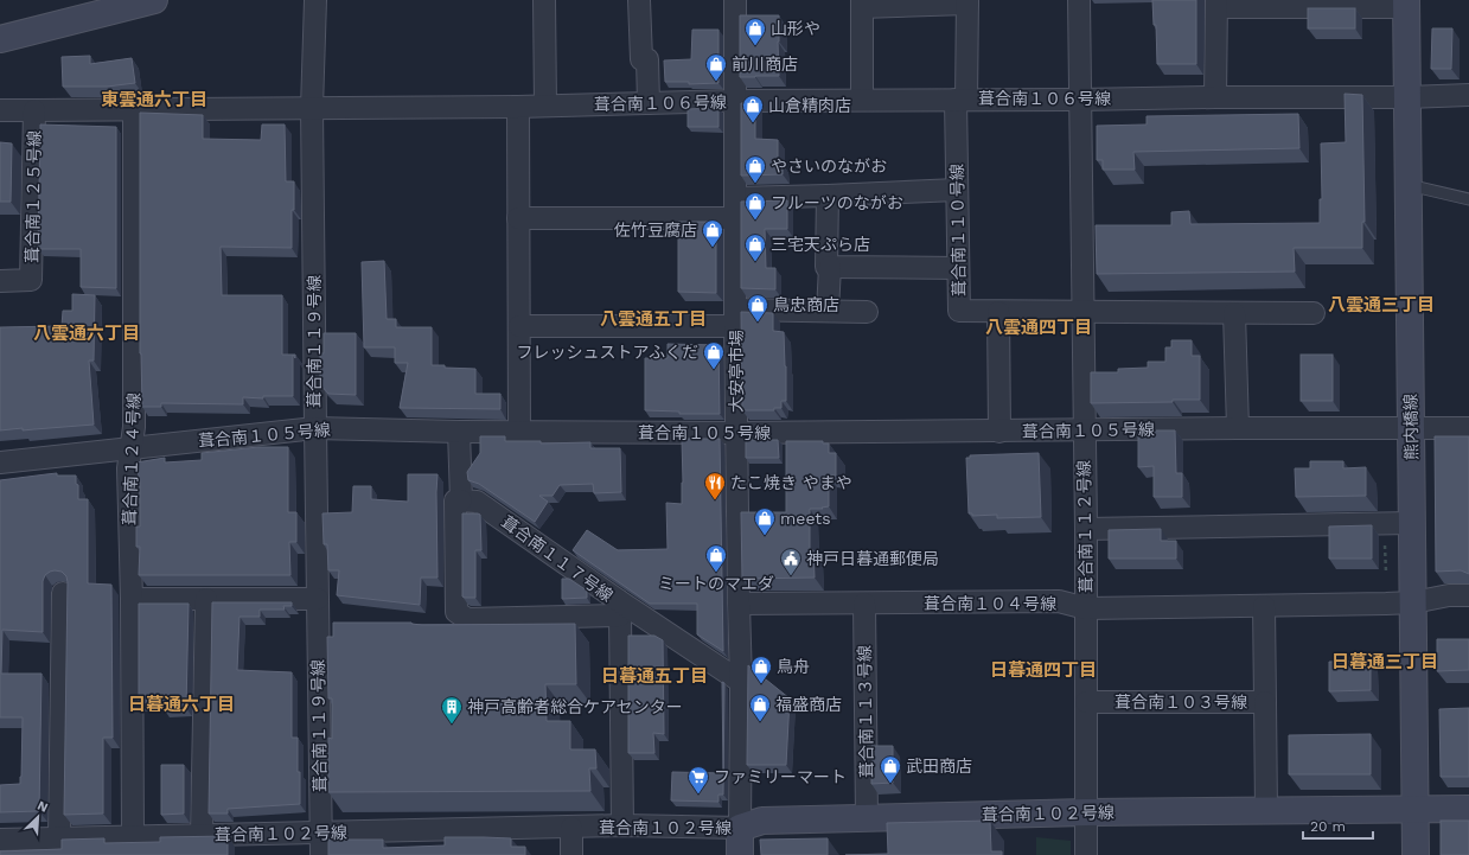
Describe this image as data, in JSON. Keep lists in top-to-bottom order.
{
  "streets": {
    "street": [
      "葺合南１０６号線",
      "葺合南１２５号線",
      "葺合南１１０号線",
      "葺合南１１９号線",
      "大安亭市場",
      "熊内橋線",
      "葺合南１０５号線",
      "葺合南１２４号線",
      "葺合南１１２号線",
      "葺合南１１７号線",
      "葺合南１０４号線",
      "葺合南１０３号線",
      "葺合南１１３号線",
      "葺合南１０２号線"
    ]
  },
  "crossings": [
    ["葺合南１０６号線", "葺合南１２５号線"],
    ["葺合南１０６号線", "葺合南１１０号線"],
    ["葺合南１０６号線", "葺合南１１９号線"],
    ["葺合南１０６号線", "大安亭市場"],
    ["葺合南１０６号線", "熊内橋線"],
    ["葺合南１０６号線", "葺合南１２４号線"],
    ["葺合南１０６号線", "葺合南１１２号線"],
    ["葺合南１１０号線", "葺合南１１２号線"],
    ["葺合南１１９号線", "葺合南１０５号線"],
    ["葺合南１１９号線", "葺合南１０２号線"],
    ["大安亭市場", "葺合南１０５号線"],
    ["大安亭市場", "葺合南１０４号線"],
    ["大安亭市場", "葺合南１０２号線"],
    ["熊内橋線", "葺合南１０５号線"],
    ["熊内橋線", "葺合南１０４号線"],
    ["熊内橋線", "葺合南１０２号線"],
    ["葺合南１０５号線", "葺合南１２４号線"],
    ["葺合南１０５号線", "葺合南１１２号線"],
    ["葺合南１２４号線", "葺合南１０２号線"],
    ["葺合南１１２号線", "葺合南１０４号線"],
    ["葺合南１１２号線", "葺合南１０３号線"],
    ["葺合南１１２号線", "葺合南１０２号線"],
    ["葺合南１１７号線", "葺合南１０２号線"],
    ["葺合南１０４号線", "葺合南１０３号線"],
    ["葺合南１０４号線", "葺合南１１３号線"],
    ["葺合南１１３号線", "葺合南１０２号線"]
  ],
  "districts": [
    "東雲通六丁目",
    "八雲通三丁目",
    "八雲通五丁目",
    "八雲通四丁目",
    "八雲通六丁目",
    "日暮通三丁目",
    "日暮通四丁目",
    "日暮通五丁目",
    "日暮通六丁目"
  ],
  "places": {
    "shop": [
      "山形や",
      "前川商店",
      "山倉精肉店",
      "やさいのながお",
      "フルーツのながお",
      "佐竹豆腐店",
      "三宅天ぷら店",
      "鳥忠商店",
      "フレッシュストアふくだ",
      "meets",
      "ミートのマエダ",
      "鳥舟",
      "福盛商店",
      "武田商店"
    ],
    "restaurant": ["たこ焼き やまや"],
    "public building": ["神戸日暮通郵便局"],
    "building": ["神戸高齢者総合ケアセンター"],
    "supermarket": ["ファミリーマート"]
  },
  "scale_bar": "20 m",
  "north": "top right"
}
